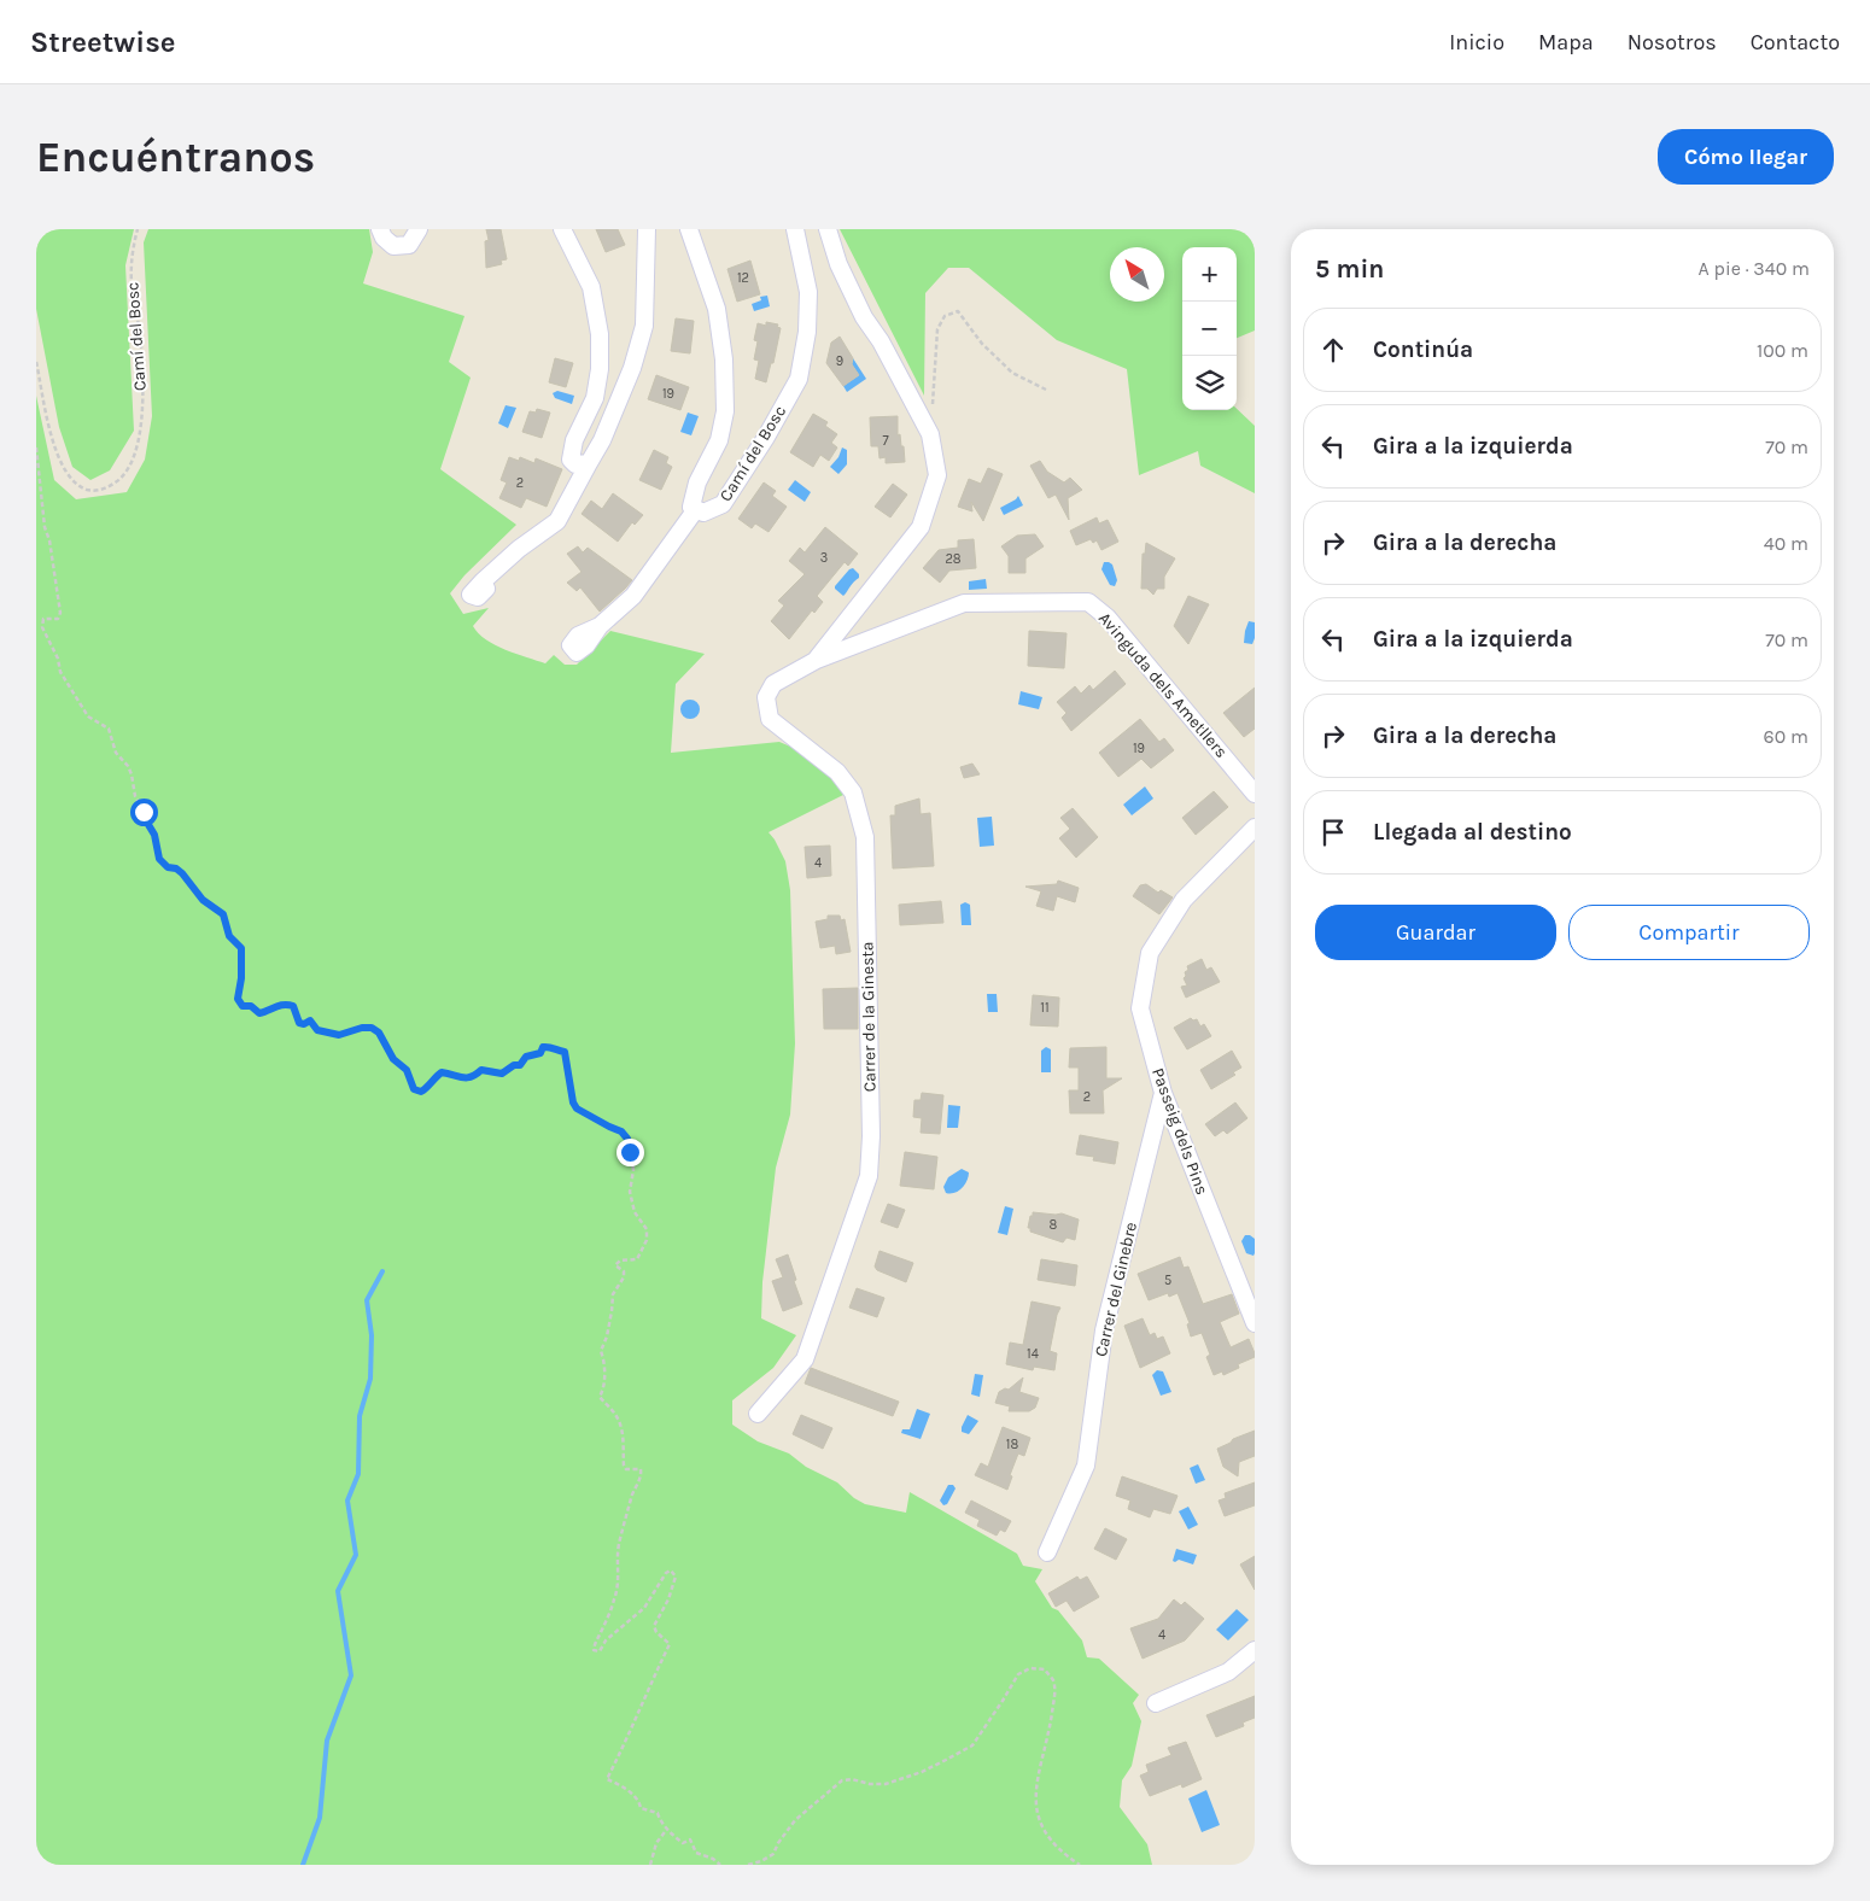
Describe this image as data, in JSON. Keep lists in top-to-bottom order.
{
  "streets": {
    "street": [
      "Camí del Bosc",
      "Avinguda dels Ametllers",
      "Carrer de la Ginesta",
      "Passeig dels Pins",
      "Carrer del Ginebre"
    ]
  },
  "crossings": [
    ["Avinguda dels Ametllers", "Carrer de la Ginesta"],
    ["Passeig dels Pins", "Carrer del Ginebre"]
  ],
  "house_numbers": [
    "12",
    "9",
    "19",
    "7",
    "2",
    "3",
    "28",
    "19",
    "4",
    "11",
    "2",
    "8",
    "5",
    "14",
    "18",
    "4"
  ],
  "north": "top left",
  "page": {
    "header": "Streetwise",
    "nav": [
      "Inicio",
      "Mapa",
      "Nosotros",
      "Contacto"
    ],
    "buttons": [
      "Cómo llegar",
      ["Guardar", "Compartir"]
    ],
    "title": "Encuéntranos",
    "heading": ["5 min", "A pie · 340 m"],
    "map_buttons": ["+", "−"],
    "list": [
      ["Continúa", "100 m"],
      ["Gira a la izquierda", "70 m"],
      ["Gira a la derecha", "40 m"],
      ["Gira a la izquierda", "70 m"],
      ["Gira a la derecha", "60 m"],
      "Llegada al destino"
    ]
  }
}
